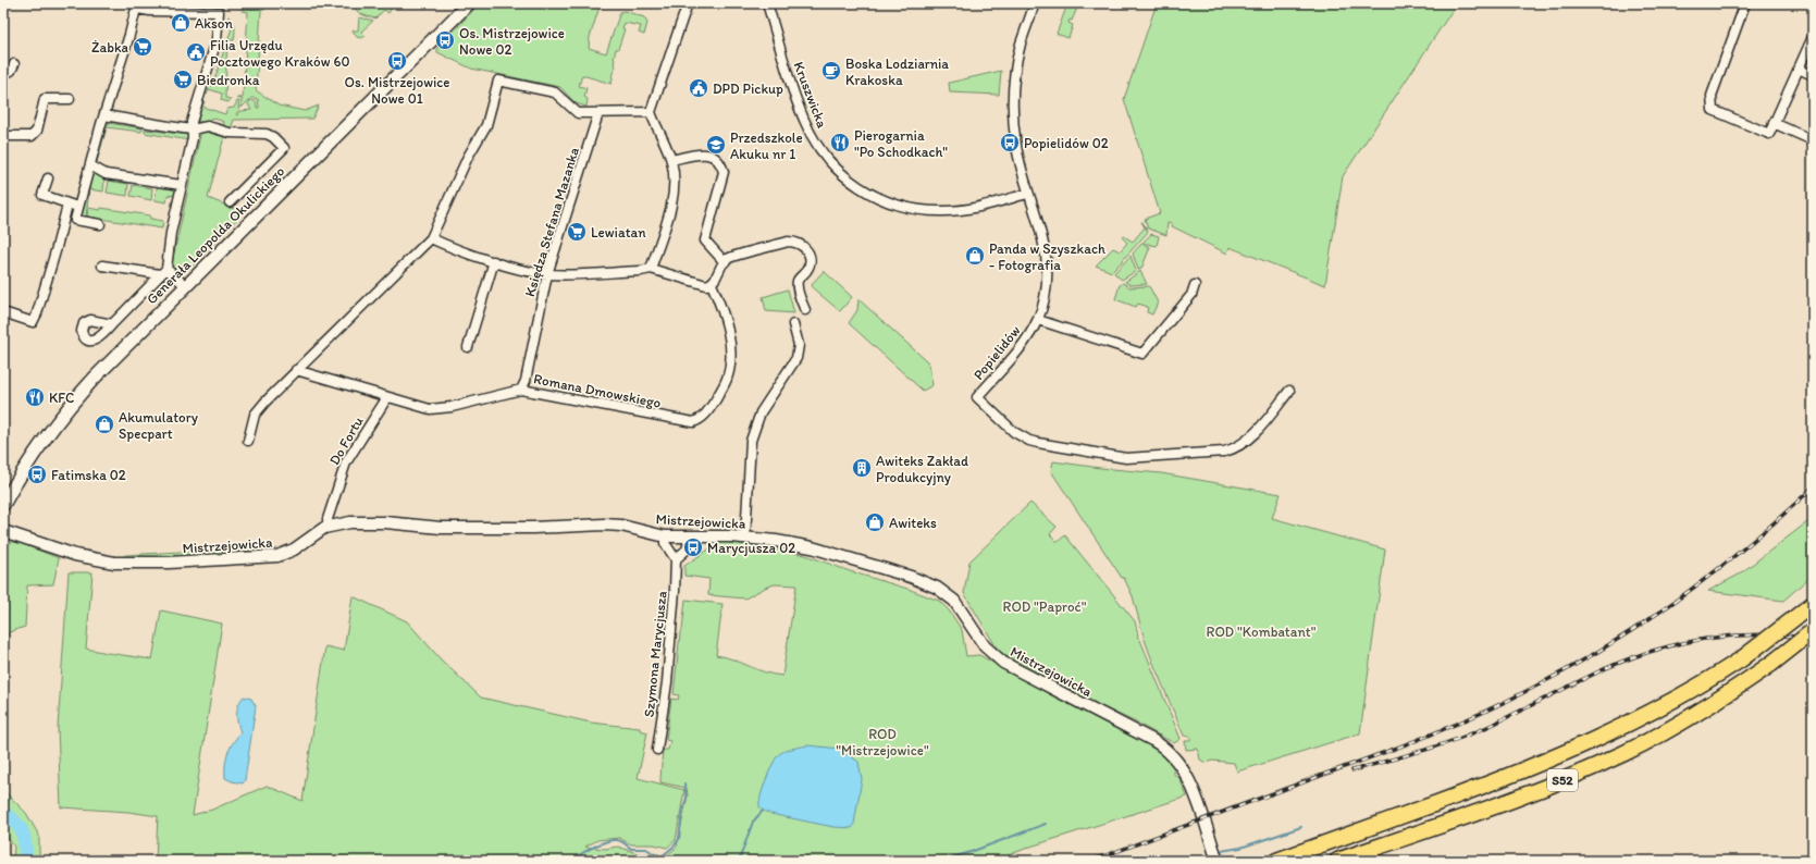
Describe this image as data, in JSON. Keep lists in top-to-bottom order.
{
  "streets": {
    "highway": ["S52"],
    "main road": ["Generała Leopolda Okulickiego"],
    "street": [
      "Kruszwicka",
      "Księdza Stefana Mazanka",
      "Popielidów",
      "Romana Dmowskiego",
      "Do Fortu",
      "Mistrzejowicka",
      "Szymona Marycjusza"
    ]
  },
  "crossings": [
    ["Kruszwicka", "Popielidów"],
    ["Księdza Stefana Mazanka", "Romana Dmowskiego"],
    ["Romana Dmowskiego", "Do Fortu"],
    ["Do Fortu", "Mistrzejowicka"]
  ],
  "parks": ["ROD \"Paproć\"", "ROD \"Kombatant\"", "ROD \"Mistrzejowice\""],
  "places": {
    "shop": [
      "Akson",
      "Panda w Szyszkach - Fotografia",
      "Akumulatory Specpart",
      "Awiteks"
    ],
    "bus stop": [
      "Os. Mistrzejowice Nowe 02",
      "Os. Mistrzejowice Nowe 01",
      "Popielidów 02",
      "Fatimska 02",
      "Marycjusza 02"
    ],
    "supermarket": ["Żabka", "Biedronka", "Lewiatan"],
    "public building": ["Filia Urzędu Pocztowego Kraków 60", "DPD Pickup"],
    "cafe": ["Boska Lodziarnia Krakoska"],
    "restaurant": ["Pierogarnia \"Po Schodkach\"", "KFC"],
    "school or university": ["Przedszkole Akuku nr 1"],
    "building": ["Awiteks Zakład Produkcyjny"]
  }
}
